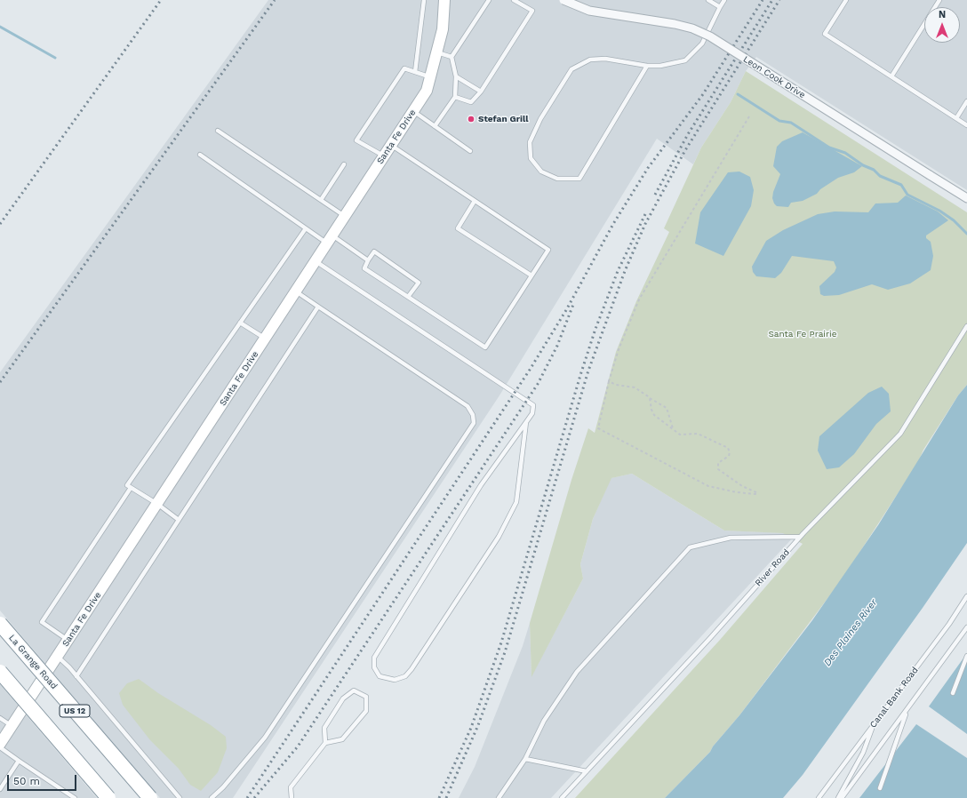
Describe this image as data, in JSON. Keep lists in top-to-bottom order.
{
  "streets": {
    "highway": ["La Grange Road", "US 12"],
    "street": ["Leon Cook Drive", "Santa Fe Drive"],
    "lane": ["River Road", "Canal Bank Road"]
  },
  "water": ["Des Plaines River"],
  "parks": ["Santa Fe Prairie"],
  "places": ["Stefan Grill"],
  "scale_bar": "50 m",
  "north": "top"
}
